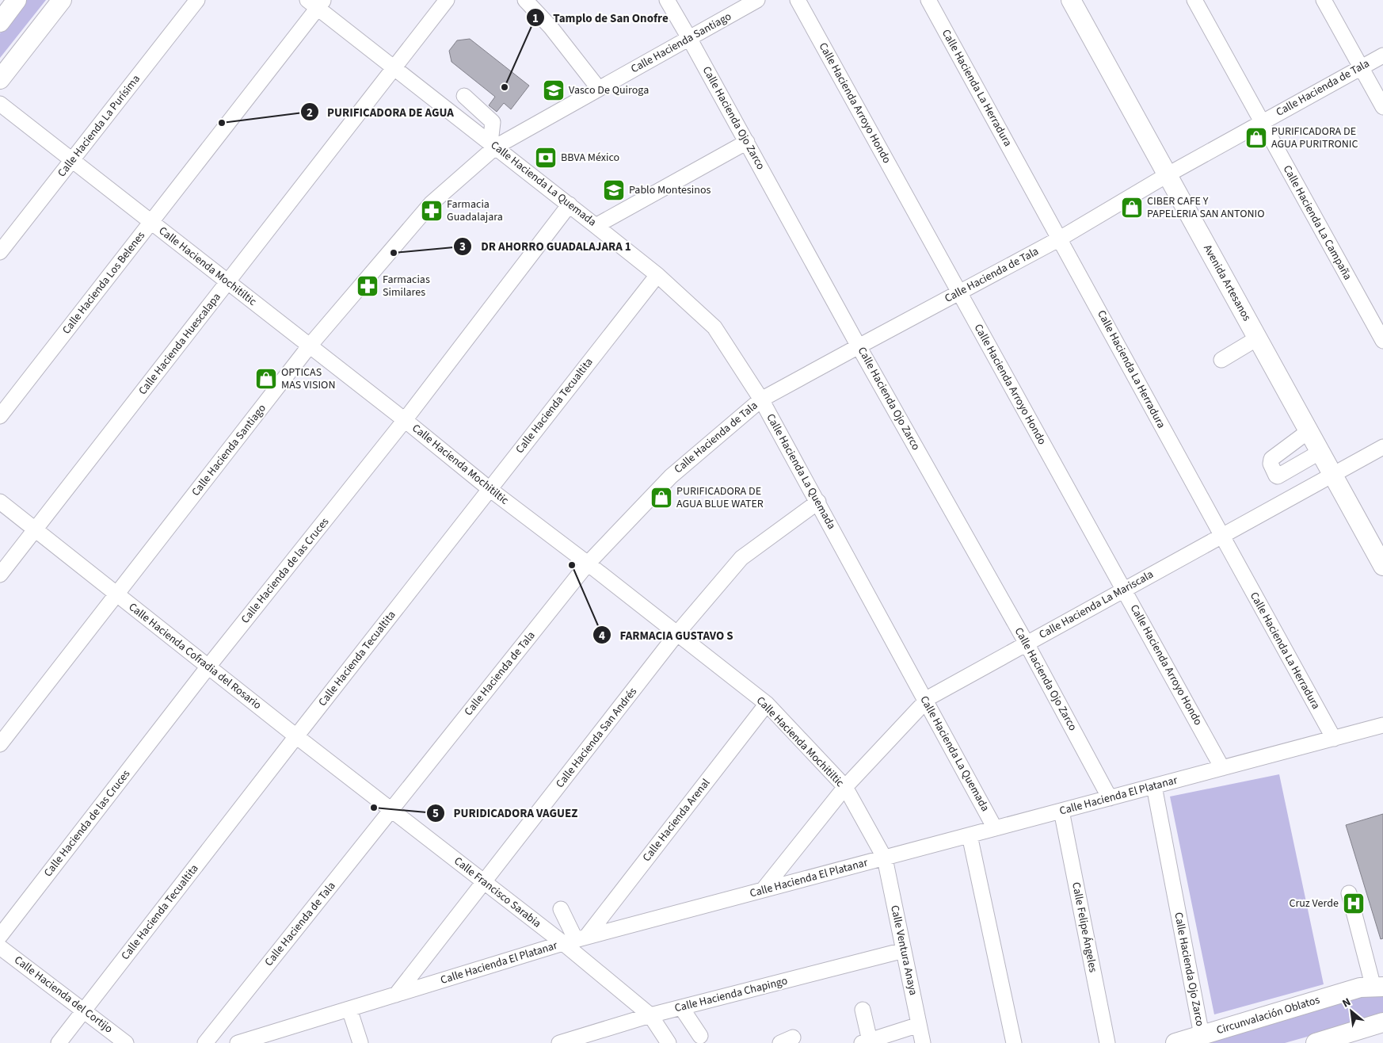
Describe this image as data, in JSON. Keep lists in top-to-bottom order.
{
  "streets": {
    "main road": ["Avenida Artesanos", "Circunvalación Oblatos"],
    "street": [
      "Calle Hacienda Santiago",
      "Calle Hacienda La Herradura",
      "Calle Hacienda de Tala",
      "Calle Hacienda Arroyo Hondo",
      "Calle Hacienda Ojo Zarco",
      "Calle Hacienda La Purísima",
      "Calle Hacienda La Quemada",
      "Calle Hacienda La Campaña",
      "Calle Hacienda Mochitiltic",
      "Calle Hacienda Los Belenes",
      "Calle Hacienda Huescalapa",
      "Calle Hacienda Tecualtita",
      "Calle Hacienda de las Cruces",
      "Calle Hacienda La Mariscala",
      "Calle Hacienda Cofradia del Rosario",
      "Calle Hacienda San Andrés",
      "Calle Hacienda El Platanar",
      "Calle Hacienda Arenal",
      "Calle Francisco Sarabia",
      "Calle Felipe Ángeles",
      "Calle Ventura Anaya",
      "Calle Hacienda del Cortijo",
      "Calle Hacienda Chapingo"
    ]
  },
  "crossings": [
    ["Calle Hacienda Santiago", "Calle Hacienda Ojo Zarco"],
    ["Calle Hacienda Santiago", "Calle Hacienda La Quemada"],
    ["Calle Hacienda Santiago", "Calle Hacienda Mochitiltic"],
    ["Calle Hacienda Santiago", "Calle Hacienda Cofradia del Rosario"],
    ["Calle Hacienda La Herradura", "Calle Hacienda de Tala"],
    ["Calle Hacienda La Herradura", "Calle Hacienda La Mariscala"],
    ["Calle Hacienda La Herradura", "Calle Hacienda El Platanar"],
    ["Calle Hacienda de Tala", "Calle Hacienda Arroyo Hondo"],
    ["Calle Hacienda de Tala", "Calle Hacienda Ojo Zarco"],
    ["Calle Hacienda de Tala", "Calle Hacienda La Quemada"],
    ["Calle Hacienda de Tala", "Calle Hacienda La Campaña"],
    ["Calle Hacienda de Tala", "Calle Hacienda Mochitiltic"],
    ["Calle Hacienda de Tala", "Avenida Artesanos"],
    ["Calle Hacienda de Tala", "Calle Hacienda Cofradia del Rosario"],
    ["Calle Hacienda de Tala", "Calle Francisco Sarabia"],
    ["Calle Hacienda Arroyo Hondo", "Calle Hacienda La Mariscala"],
    ["Calle Hacienda Arroyo Hondo", "Calle Hacienda El Platanar"],
    ["Calle Hacienda Ojo Zarco", "Calle Hacienda La Mariscala"],
    ["Calle Hacienda Ojo Zarco", "Calle Hacienda El Platanar"],
    ["Calle Hacienda Ojo Zarco", "Circunvalación Oblatos"],
    ["Calle Hacienda La Purísima", "Calle Hacienda Mochitiltic"],
    ["Calle Hacienda La Quemada", "Calle Hacienda Los Belenes"],
    ["Calle Hacienda La Quemada", "Calle Hacienda Huescalapa"],
    ["Calle Hacienda La Quemada", "Calle Hacienda Tecualtita"],
    ["Calle Hacienda La Quemada", "Calle Hacienda de las Cruces"],
    ["Calle Hacienda La Quemada", "Calle Hacienda La Mariscala"],
    ["Calle Hacienda La Quemada", "Calle Hacienda San Andrés"],
    ["Calle Hacienda La Quemada", "Calle Hacienda El Platanar"],
    ["Calle Hacienda Mochitiltic", "Calle Hacienda Los Belenes"],
    ["Calle Hacienda Mochitiltic", "Calle Hacienda Huescalapa"],
    ["Calle Hacienda Mochitiltic", "Calle Hacienda Tecualtita"],
    ["Calle Hacienda Mochitiltic", "Calle Hacienda de las Cruces"],
    ["Calle Hacienda Mochitiltic", "Calle Hacienda La Mariscala"],
    ["Calle Hacienda Mochitiltic", "Calle Hacienda San Andrés"],
    ["Calle Hacienda Mochitiltic", "Calle Hacienda El Platanar"],
    ["Calle Hacienda Mochitiltic", "Calle Hacienda Arenal"],
    ["Calle Hacienda Mochitiltic", "Calle Ventura Anaya"],
    ["Avenida Artesanos", "Calle Hacienda La Mariscala"],
    ["Calle Hacienda Huescalapa", "Calle Hacienda Cofradia del Rosario"],
    ["Calle Hacienda Tecualtita", "Calle Hacienda Cofradia del Rosario"],
    ["Calle Hacienda Tecualtita", "Calle Hacienda del Cortijo"],
    ["Calle Hacienda de las Cruces", "Calle Hacienda Cofradia del Rosario"],
    ["Calle Hacienda La Mariscala", "Calle Hacienda El Platanar"],
    ["Calle Hacienda Cofradia del Rosario", "Calle Francisco Sarabia"],
    ["Calle Hacienda San Andrés", "Calle Hacienda El Platanar"],
    ["Calle Hacienda San Andrés", "Calle Francisco Sarabia"],
    ["Calle Hacienda El Platanar", "Calle Hacienda Arenal"],
    ["Calle Hacienda El Platanar", "Calle Francisco Sarabia"],
    ["Calle Hacienda El Platanar", "Calle Felipe Ángeles"],
    ["Calle Hacienda El Platanar", "Calle Ventura Anaya"],
    ["Calle Hacienda Arenal", "Calle Francisco Sarabia"],
    ["Calle Francisco Sarabia", "Calle Hacienda Chapingo"],
    ["Calle Ventura Anaya", "Calle Hacienda Chapingo"]
  ],
  "places": {
    "other": [
      "Tamplo de San Onofre",
      "PURIFICADORA DE AGUA",
      "DR AHORRO GUADALAJARA 1",
      "FARMACIA GUSTAVO S",
      "PURIDICADORA VAGUEZ"
    ],
    "school or university": ["Vasco De Quiroga", "Pablo Montesinos"],
    "shop": [
      "PURIFICADORA DE AGUA PURITRONIC",
      "CIBER CAFE Y PAPELERIA SAN ANTONIO",
      "OPTICAS MAS VISION",
      "PURIFICADORA DE AGUA BLUE WATER"
    ],
    "bank": ["BBVA México"],
    "pharmacy": ["Farmacia Guadalajara", "Farmacias Similares"],
    "hospital": ["Cruz Verde"]
  },
  "north": "top left"
}
